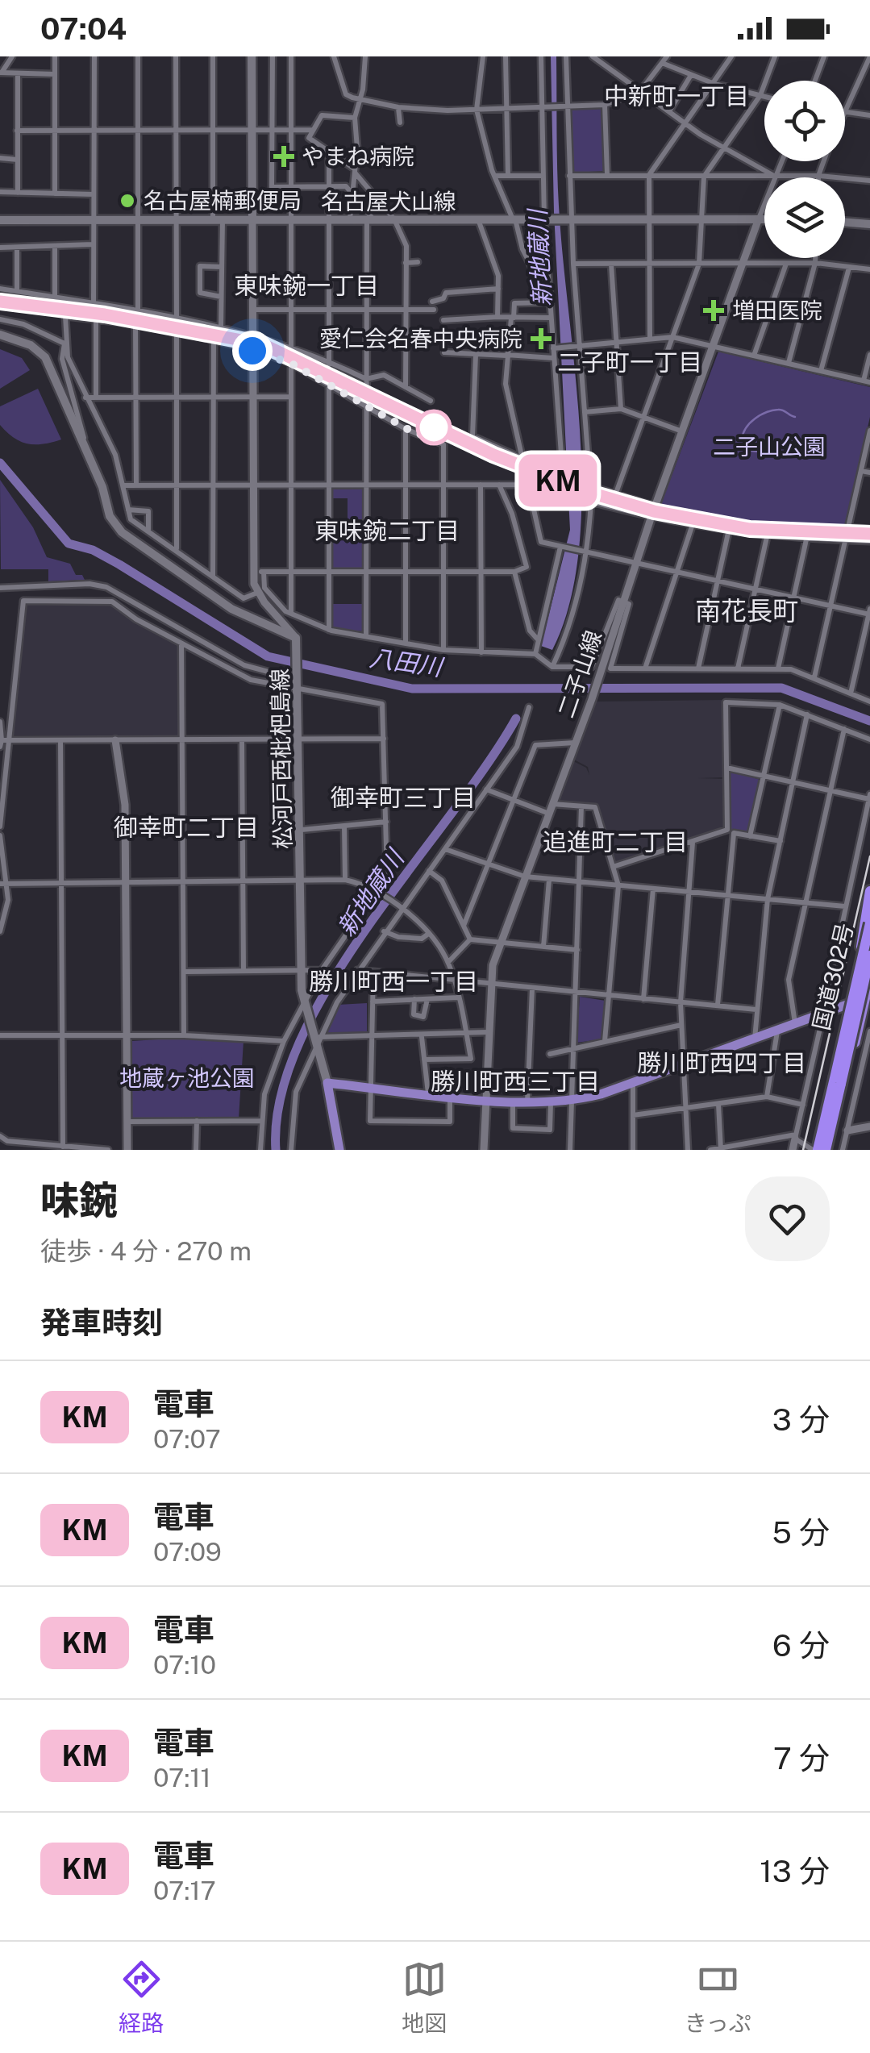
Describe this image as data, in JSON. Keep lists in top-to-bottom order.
{
  "streets": {
    "highway": ["国道302号"],
    "main road": ["名古屋犬山線", "松河戸西枇杷島線"],
    "street": ["二子山線"]
  },
  "crossings": [
    ["名古屋犬山線", "二子山線"]
  ],
  "districts": [
    "中新町一丁目",
    "東味鋺一丁目",
    "二子町一丁目",
    "東味鋺二丁目",
    "南花長町",
    "御幸町三丁目",
    "御幸町二丁目",
    "追進町二丁目",
    "勝川町西一丁目",
    "勝川町西四丁目",
    "勝川町西三丁目"
  ],
  "water": ["新地蔵川", "八田川"],
  "parks": ["二子山公園", "地蔵ヶ池公園"],
  "places": {
    "health": ["やまね病院", "増田医院", "愛仁会名春中央病院"],
    "other": ["名古屋楠郵便局"]
  },
  "page": {
    "status": "07:04",
    "on_map": "KM",
    "heading": [
      ["味鋺", "徒歩 · 4 分 · 270 m"],
      "発車時刻"
    ],
    "list": [
      {
        "mark": "KM",
        "name": "電車",
        "note": "07:07",
        "value": "3 分"
      },
      {
        "mark": "KM",
        "name": "電車",
        "note": "07:09",
        "value": "5 分"
      },
      {
        "mark": "KM",
        "name": "電車",
        "note": "07:10",
        "value": "6 分"
      },
      {
        "mark": "KM",
        "name": "電車",
        "note": "07:11",
        "value": "7 分"
      },
      {
        "mark": "KM",
        "name": "電車",
        "note": "07:17",
        "value": "13 分"
      }
    ],
    "tabs": ["経路", "地図", "きっぷ"]
  }
}
